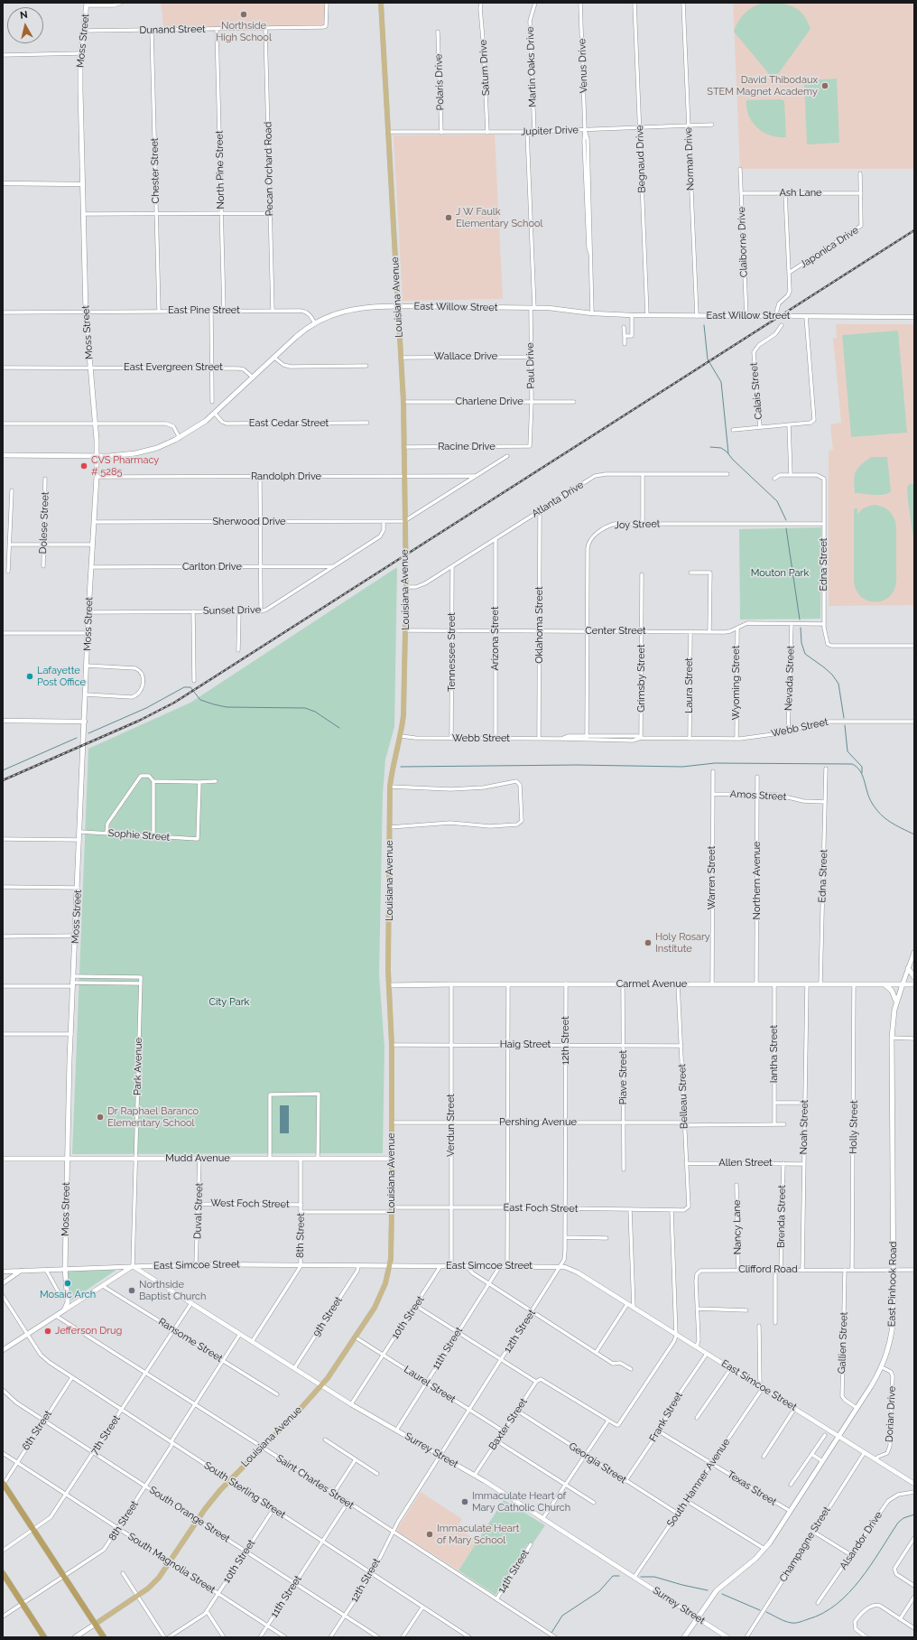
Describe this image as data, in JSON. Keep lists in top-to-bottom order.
{
  "streets": {
    "main road": [
      "Moss Street",
      "Louisiana Avenue",
      "East Willow Street",
      "Carmel Avenue",
      "Mudd Avenue",
      "East Pinhook Road"
    ],
    "street": [
      "Dunand Street",
      "Venus Drive",
      "Martin Oaks Drive",
      "Saturn Drive",
      "Polaris Drive",
      "Jupiter Drive",
      "Begnaud Drive",
      "Norman Drive",
      "Pecan Orchard Road",
      "North Pine Street",
      "Chester Street",
      "Ash Lane",
      "Claiborne Drive",
      "Japonica Drive",
      "East Pine Street",
      "Wallace Drive",
      "Paul Drive",
      "East Evergreen Street",
      "Calais Street",
      "Charlene Drive",
      "East Cedar Street",
      "Racine Drive",
      "Randolph Drive",
      "Atlanta Drive",
      "Sherwood Drive",
      "Dolese Street",
      "Joy Street",
      "Edna Street",
      "Carlton Drive",
      "Sunset Drive",
      "Oklahoma Street",
      "Center Street",
      "Arizona Street",
      "Tennessee Street",
      "Grimsby Street",
      "Nevada Street",
      "Wyoming Street",
      "Laura Street",
      "Webb Street",
      "Amos Street",
      "Sophie Street",
      "Warren Street",
      "Northern Avenue",
      "12th Street",
      "Haig Street",
      "Iantha Street",
      "Park Avenue",
      "Piave Street",
      "Belleau Street",
      "Pershing Avenue",
      "Verdun Street",
      "Noah Street",
      "Holly Street",
      "Allen Street",
      "West Foch Street",
      "East Foch Street",
      "Duval Street",
      "Brenda Street",
      "Nancy Lane",
      "8th Street",
      "East Simcoe Street",
      "Clifford Road",
      "9th Street",
      "10th Street",
      "Ransome Street",
      "Gallien Street",
      "11th Street",
      "Laurel Street",
      "Dorian Drive",
      "Frank Street",
      "Baxter Street",
      "6th Street",
      "7th Street",
      "Surrey Street",
      "Georgia Street",
      "Saint Charles Street",
      "South Hamner Avenue",
      "Texas Street",
      "South Sterling Street",
      "South Orange Street",
      "Alsandor Drive",
      "Champagne Street",
      "South Magnolia Street",
      "14th Street"
    ]
  },
  "crossings": [
    ["Dunand Street", "Moss Street"],
    ["Dunand Street", "Pecan Orchard Road"],
    ["Dunand Street", "North Pine Street"],
    ["Dunand Street", "Chester Street"],
    ["Moss Street", "East Willow Street"],
    ["Moss Street", "East Pine Street"],
    ["Moss Street", "East Evergreen Street"],
    ["Moss Street", "Randolph Drive"],
    ["Moss Street", "Sherwood Drive"],
    ["Moss Street", "Carlton Drive"],
    ["Moss Street", "Sunset Drive"],
    ["Moss Street", "Sophie Street"],
    ["Moss Street", "Mudd Avenue"],
    ["Moss Street", "East Simcoe Street"],
    ["Venus Drive", "Jupiter Drive"],
    ["Venus Drive", "East Willow Street"],
    ["Martin Oaks Drive", "Jupiter Drive"],
    ["Saturn Drive", "Jupiter Drive"],
    ["Polaris Drive", "Jupiter Drive"],
    ["Jupiter Drive", "Begnaud Drive"],
    ["Jupiter Drive", "Norman Drive"],
    ["Jupiter Drive", "Louisiana Avenue"],
    ["Begnaud Drive", "East Willow Street"],
    ["Norman Drive", "East Willow Street"],
    ["Pecan Orchard Road", "East Pine Street"],
    ["North Pine Street", "East Pine Street"],
    ["Chester Street", "East Pine Street"],
    ["Ash Lane", "Claiborne Drive"],
    ["Ash Lane", "Japonica Drive"],
    ["Claiborne Drive", "East Willow Street"],
    ["Louisiana Avenue", "East Willow Street"],
    ["Louisiana Avenue", "Wallace Drive"],
    ["Louisiana Avenue", "Charlene Drive"],
    ["Louisiana Avenue", "Racine Drive"],
    ["Louisiana Avenue", "Randolph Drive"],
    ["Louisiana Avenue", "Atlanta Drive"],
    ["Louisiana Avenue", "Sherwood Drive"],
    ["Louisiana Avenue", "Center Street"],
    ["Louisiana Avenue", "Webb Street"],
    ["Louisiana Avenue", "Carmel Avenue"],
    ["Louisiana Avenue", "Haig Street"],
    ["Louisiana Avenue", "Pershing Avenue"],
    ["Louisiana Avenue", "Mudd Avenue"],
    ["Louisiana Avenue", "West Foch Street"],
    ["Louisiana Avenue", "East Foch Street"],
    ["Louisiana Avenue", "East Simcoe Street"],
    ["Louisiana Avenue", "Laurel Street"],
    ["Louisiana Avenue", "Surrey Street"],
    ["Louisiana Avenue", "Saint Charles Street"],
    ["Louisiana Avenue", "South Sterling Street"],
    ["Louisiana Avenue", "South Orange Street"],
    ["Louisiana Avenue", "South Magnolia Street"],
    ["East Willow Street", "East Pine Street"],
    ["East Willow Street", "Paul Drive"],
    ["East Willow Street", "East Evergreen Street"],
    ["East Willow Street", "East Cedar Street"],
    ["Wallace Drive", "Paul Drive"],
    ["Paul Drive", "Charlene Drive"],
    ["Paul Drive", "Racine Drive"],
    ["Atlanta Drive", "Oklahoma Street"],
    ["Atlanta Drive", "Arizona Street"],
    ["Atlanta Drive", "Tennessee Street"],
    ["Sherwood Drive", "Sunset Drive"],
    ["Joy Street", "Edna Street"],
    ["Joy Street", "Center Street"],
    ["Joy Street", "Webb Street"],
    ["Edna Street", "Center Street"],
    ["Edna Street", "Amos Street"],
    ["Edna Street", "Carmel Avenue"],
    ["Carlton Drive", "Sunset Drive"],
    ["Oklahoma Street", "Center Street"],
    ["Oklahoma Street", "Webb Street"],
    ["Center Street", "Arizona Street"],
    ["Center Street", "Tennessee Street"],
    ["Center Street", "Grimsby Street"],
    ["Center Street", "Nevada Street"],
    ["Center Street", "Wyoming Street"],
    ["Center Street", "Laura Street"],
    ["Arizona Street", "Webb Street"],
    ["Tennessee Street", "Webb Street"],
    ["Grimsby Street", "Webb Street"],
    ["Nevada Street", "Webb Street"],
    ["Wyoming Street", "Webb Street"],
    ["Laura Street", "Webb Street"],
    ["Amos Street", "Warren Street"],
    ["Amos Street", "Northern Avenue"],
    ["Warren Street", "Carmel Avenue"],
    ["Northern Avenue", "Carmel Avenue"],
    ["Carmel Avenue", "12th Street"],
    ["Carmel Avenue", "Iantha Street"],
    ["Carmel Avenue", "Piave Street"],
    ["Carmel Avenue", "Belleau Street"],
    ["Carmel Avenue", "Verdun Street"],
    ["Carmel Avenue", "Noah Street"],
    ["Carmel Avenue", "Holly Street"],
    ["Carmel Avenue", "East Pinhook Road"],
    ["12th Street", "Haig Street"],
    ["12th Street", "Pershing Avenue"],
    ["12th Street", "East Foch Street"],
    ["12th Street", "East Simcoe Street"],
    ["12th Street", "Laurel Street"],
    ["12th Street", "Surrey Street"],
    ["12th Street", "Saint Charles Street"],
    ["12th Street", "South Sterling Street"],
    ["12th Street", "South Orange Street"],
    ["Haig Street", "Piave Street"],
    ["Haig Street", "Belleau Street"],
    ["Haig Street", "Verdun Street"],
    ["Iantha Street", "Pershing Avenue"],
    ["Park Avenue", "Mudd Avenue"],
    ["Park Avenue", "East Simcoe Street"],
    ["Park Avenue", "Surrey Street"],
    ["Piave Street", "Pershing Avenue"],
    ["Belleau Street", "Pershing Avenue"],
    ["Belleau Street", "Allen Street"],
    ["Belleau Street", "East Foch Street"],
    ["Pershing Avenue", "Verdun Street"],
    ["Verdun Street", "East Foch Street"],
    ["Verdun Street", "East Simcoe Street"],
    ["Noah Street", "Allen Street"],
    ["Noah Street", "Clifford Road"],
    ["Holly Street", "Clifford Road"],
    ["Mudd Avenue", "Duval Street"],
    ["Mudd Avenue", "8th Street"],
    ["Allen Street", "Brenda Street"],
    ["West Foch Street", "East Foch Street"],
    ["West Foch Street", "Duval Street"],
    ["West Foch Street", "8th Street"],
    ["Duval Street", "East Simcoe Street"],
    ["Brenda Street", "Clifford Road"],
    ["Nancy Lane", "Clifford Road"],
    ["8th Street", "East Simcoe Street"],
    ["8th Street", "Ransome Street"],
    ["8th Street", "Surrey Street"],
    ["8th Street", "Saint Charles Street"],
    ["8th Street", "South Sterling Street"],
    ["8th Street", "South Orange Street"],
    ["8th Street", "South Magnolia Street"],
    ["East Simcoe Street", "Clifford Road"],
    ["East Simcoe Street", "East Pinhook Road"],
    ["East Simcoe Street", "9th Street"],
    ["East Simcoe Street", "10th Street"],
    ["East Simcoe Street", "11th Street"],
    ["East Simcoe Street", "Dorian Drive"],
    ["East Simcoe Street", "Frank Street"],
    ["East Simcoe Street", "Surrey Street"],
    ["East Simcoe Street", "South Hamner Avenue"],
    ["East Simcoe Street", "Champagne Street"],
    ["Clifford Road", "East Pinhook Road"],
    ["Clifford Road", "Gallien Street"],
    ["East Pinhook Road", "Gallien Street"],
    ["East Pinhook Road", "Dorian Drive"],
    ["East Pinhook Road", "Surrey Street"],
    ["East Pinhook Road", "Texas Street"],
    ["9th Street", "Surrey Street"],
    ["10th Street", "Laurel Street"],
    ["10th Street", "Surrey Street"],
    ["10th Street", "South Sterling Street"],
    ["10th Street", "South Orange Street"],
    ["10th Street", "South Magnolia Street"],
    ["Ransome Street", "7th Street"],
    ["11th Street", "Laurel Street"],
    ["11th Street", "Surrey Street"],
    ["11th Street", "Saint Charles Street"],
    ["11th Street", "South Sterling Street"],
    ["11th Street", "South Orange Street"],
    ["11th Street", "South Magnolia Street"],
    ["Laurel Street", "Baxter Street"],
    ["Frank Street", "Georgia Street"],
    ["Frank Street", "Texas Street"],
    ["Baxter Street", "Surrey Street"],
    ["Baxter Street", "Georgia Street"],
    ["6th Street", "South Sterling Street"],
    ["6th Street", "South Orange Street"],
    ["6th Street", "South Magnolia Street"],
    ["7th Street", "Surrey Street"],
    ["7th Street", "Saint Charles Street"],
    ["7th Street", "South Sterling Street"],
    ["7th Street", "South Orange Street"],
    ["7th Street", "South Magnolia Street"],
    ["Surrey Street", "South Hamner Avenue"],
    ["Georgia Street", "South Hamner Avenue"],
    ["Saint Charles Street", "14th Street"],
    ["South Hamner Avenue", "Texas Street"]
  ],
  "parks": ["Mouton Park", "City Park"],
  "places": [
    "Northside High School",
    "David Thibodaux STEM Magnet Academy",
    "J W Faulk Elementary School",
    "CVS Pharmacy # 5285",
    "Lafayette Post Office",
    "Holy Rosary Institute",
    "Dr Raphael Baranco Elementary School",
    "Mosaic Arch",
    "Northside Baptist Church",
    "Jefferson Drug",
    "Immaculate Heart of Mary Catholic Church",
    "Immaculate Heart of Mary School"
  ],
  "north": "top"
}
